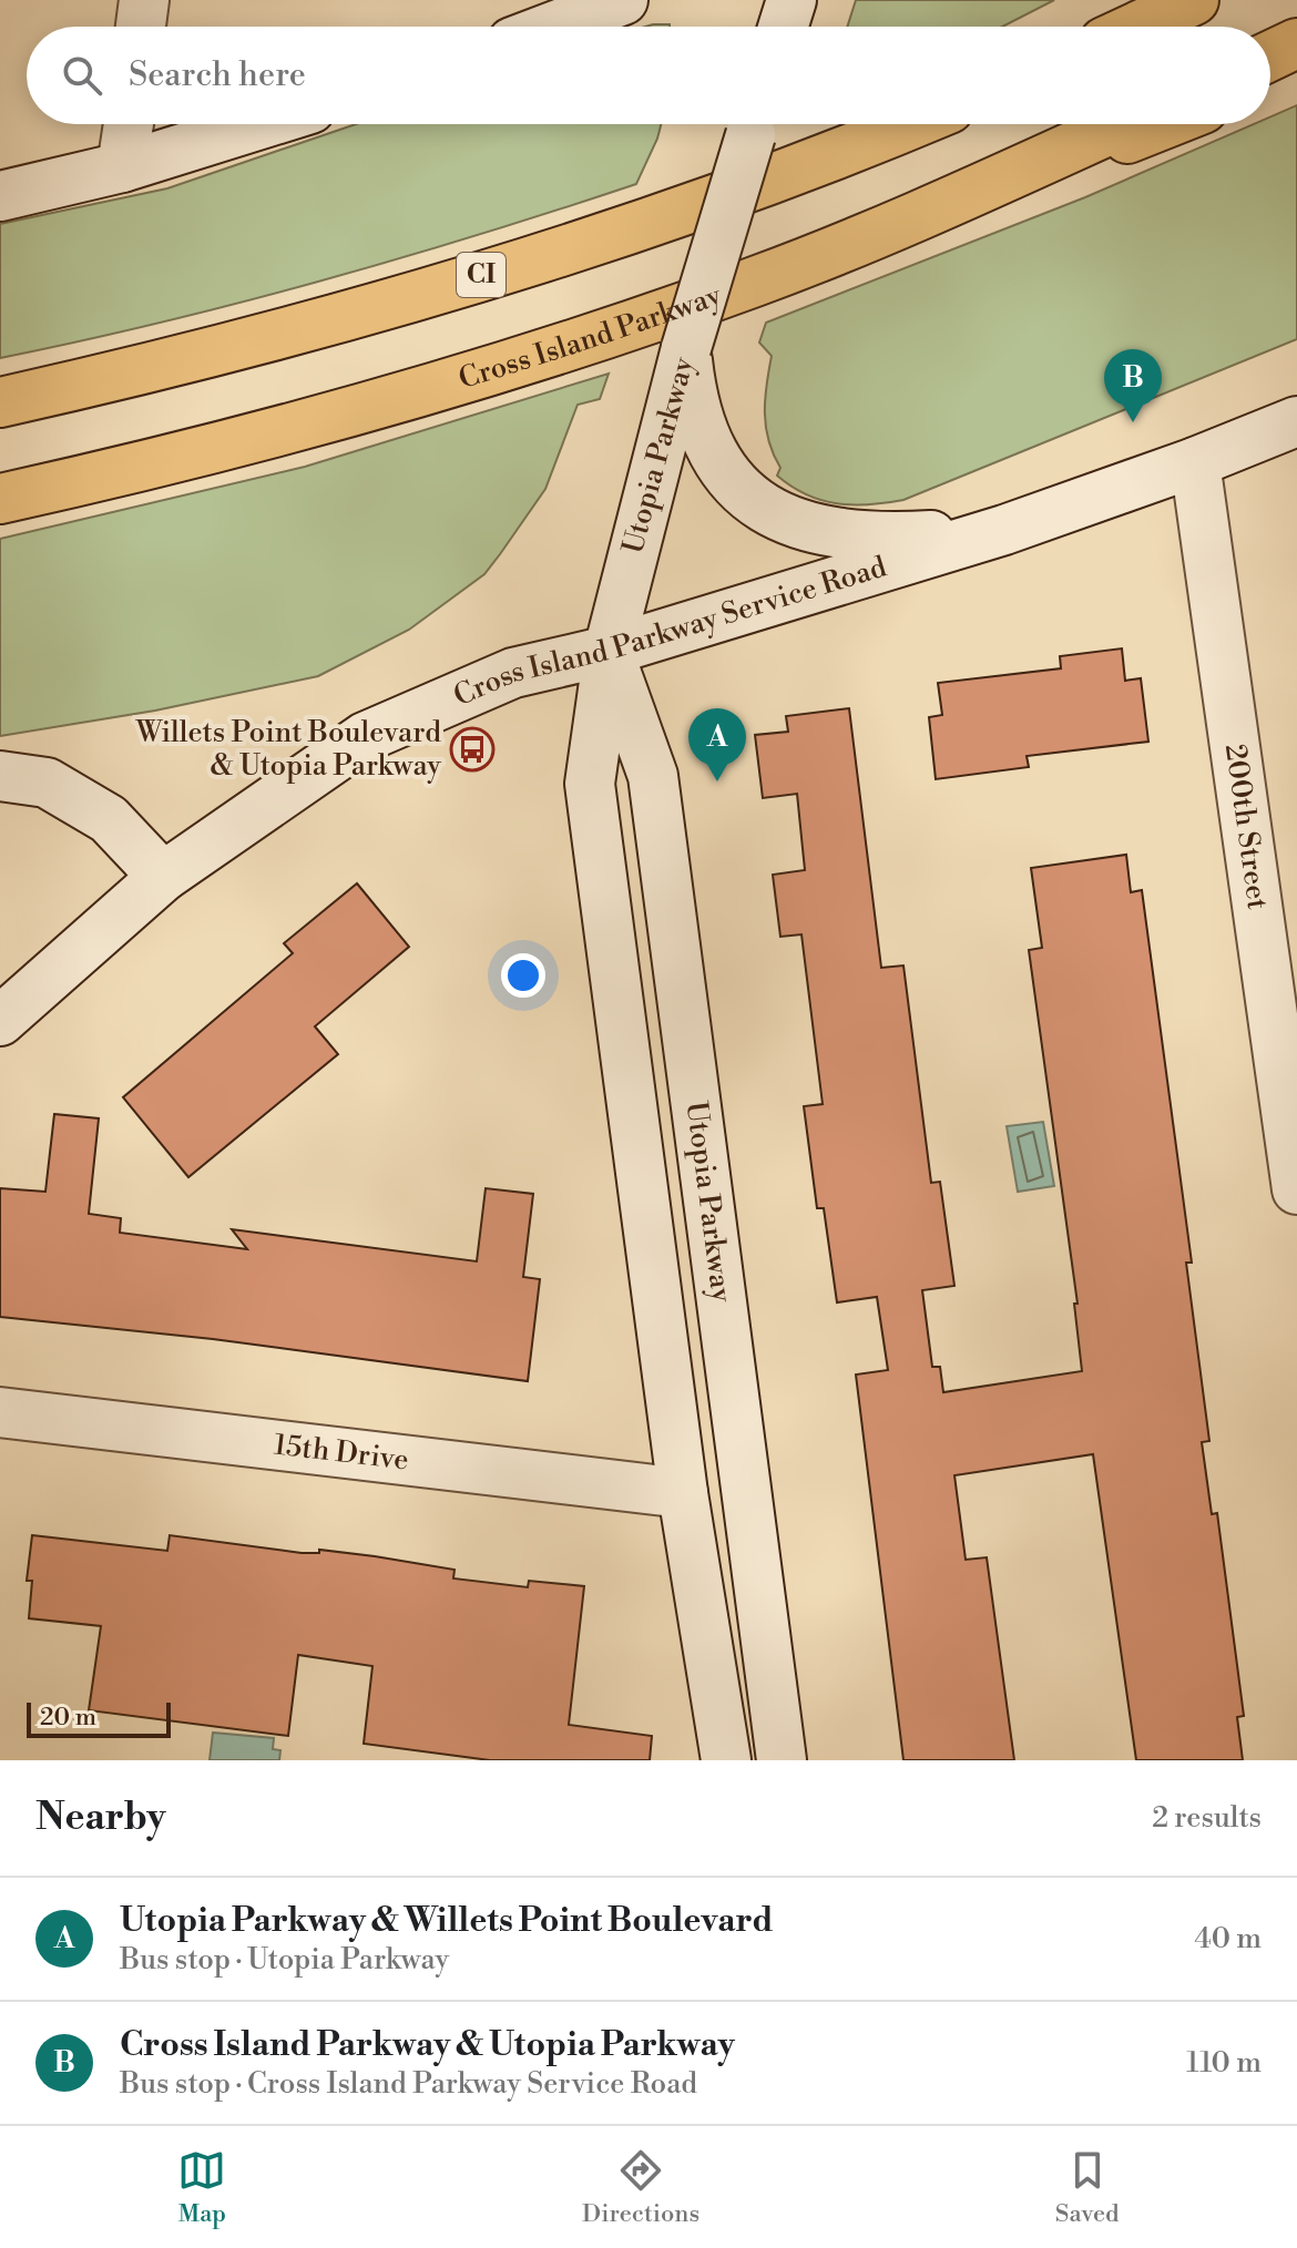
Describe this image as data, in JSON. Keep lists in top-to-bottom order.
{
  "streets": {
    "highway": ["CI", "Cross Island Parkway"],
    "street": [
      "Utopia Parkway",
      "Cross Island Parkway Service Road",
      "200th Street",
      "15th Drive"
    ]
  },
  "crossings": [
    ["Utopia Parkway", "Cross Island Parkway Service Road"],
    ["Utopia Parkway", "15th Drive"],
    ["Cross Island Parkway Service Road", "200th Street"]
  ],
  "places": {
    "bus stop": ["Willets Point Boulevard & Utopia Parkway"]
  },
  "scale_bar": "20 m",
  "page": {
    "search": "Search here",
    "pins": ["B", "A"],
    "scale": "20 m",
    "heading": ["Nearby", "2 results"],
    "list": [
      {
        "mark": "A",
        "name": "Utopia Parkway & Willets Point Boulevard",
        "note": "Bus stop · Utopia Parkway",
        "value": "40 m"
      },
      {
        "mark": "B",
        "name": "Cross Island Parkway & Utopia Parkway",
        "note": "Bus stop · Cross Island Parkway Service Road",
        "value": "110 m"
      }
    ],
    "nav": ["Map", "Directions", "Saved"]
  }
}
